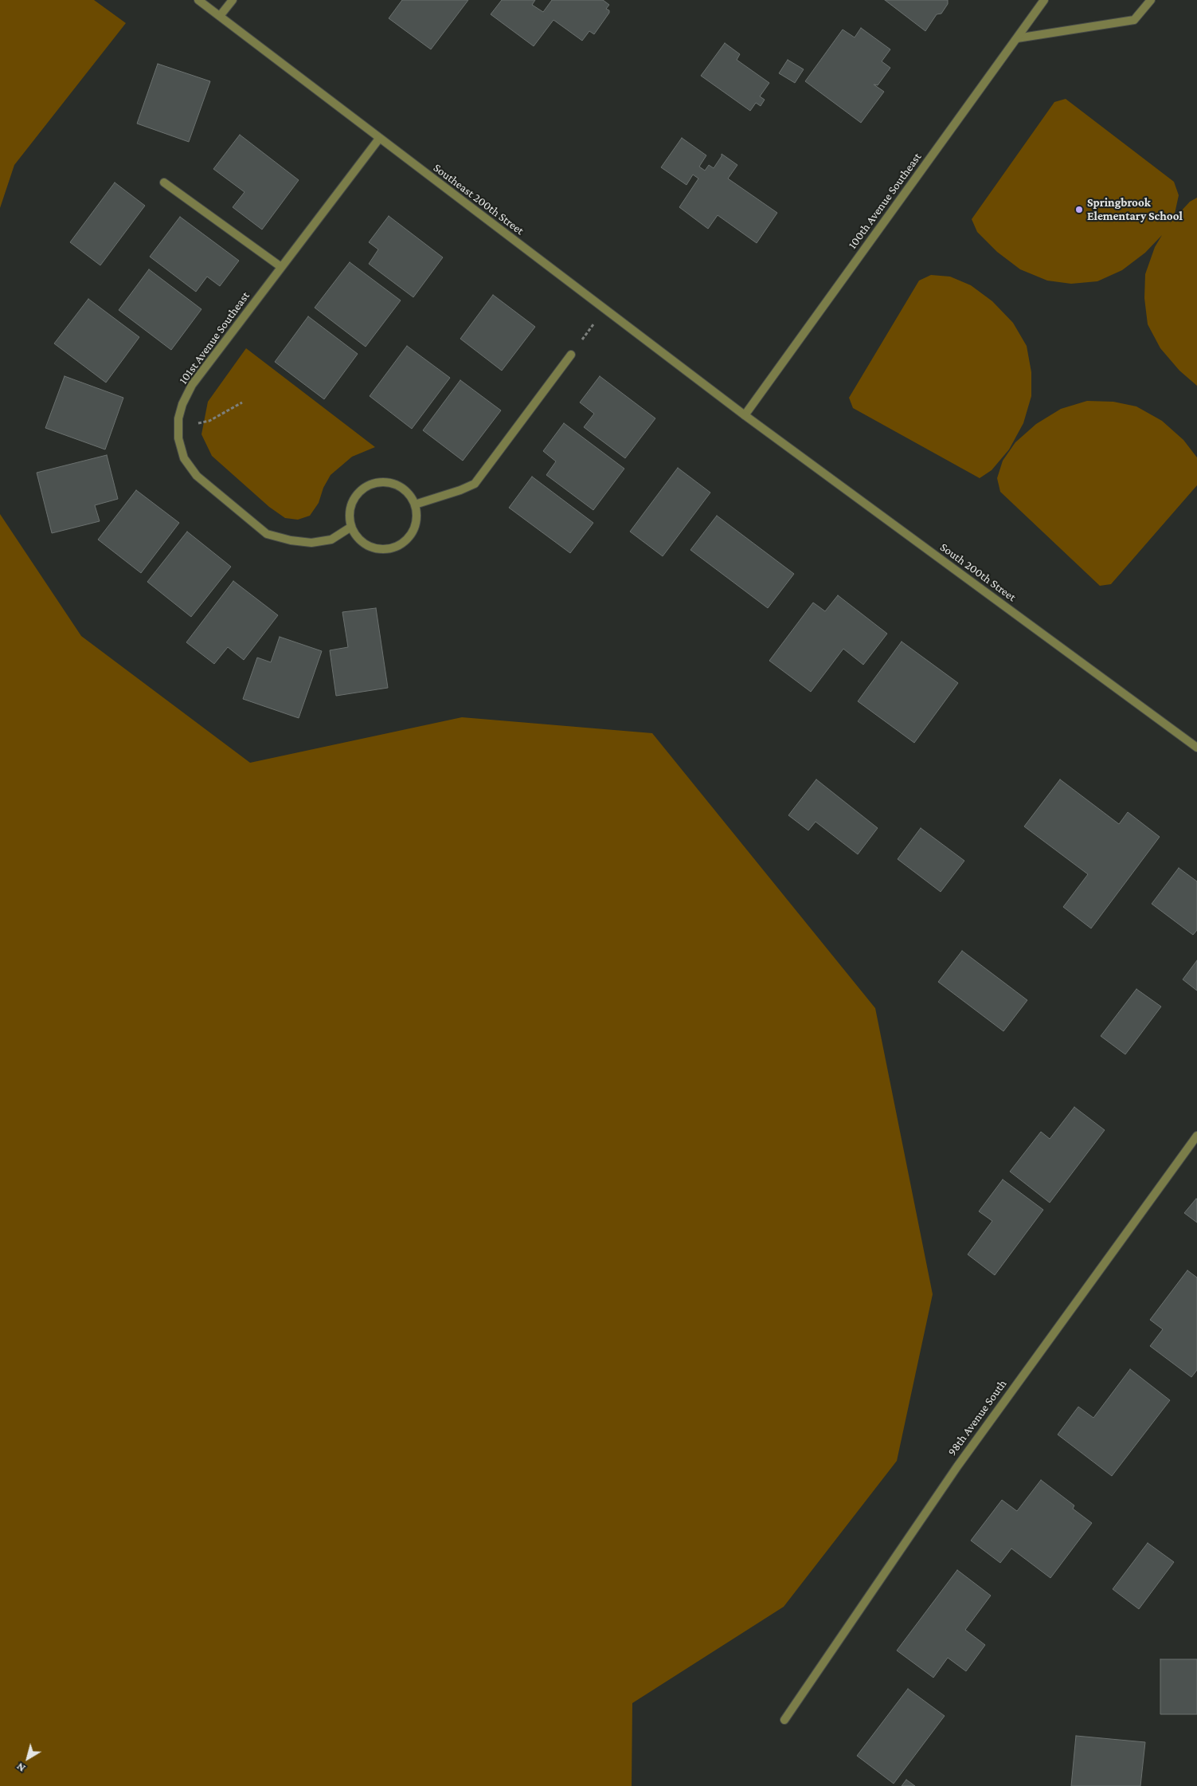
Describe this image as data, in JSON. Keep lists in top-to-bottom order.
{
  "streets": {
    "street": [
      "Southeast 200th Street",
      "100th Avenue Southeast",
      "101st Avenue Southeast",
      "South 200th Street",
      "98th Avenue South"
    ]
  },
  "crossings": [
    ["Southeast 200th Street", "100th Avenue Southeast"],
    ["Southeast 200th Street", "101st Avenue Southeast"],
    ["Southeast 200th Street", "South 200th Street"],
    ["100th Avenue Southeast", "South 200th Street"]
  ],
  "places": ["Springbrook Elementary School"],
  "north": "bottom left"
}
